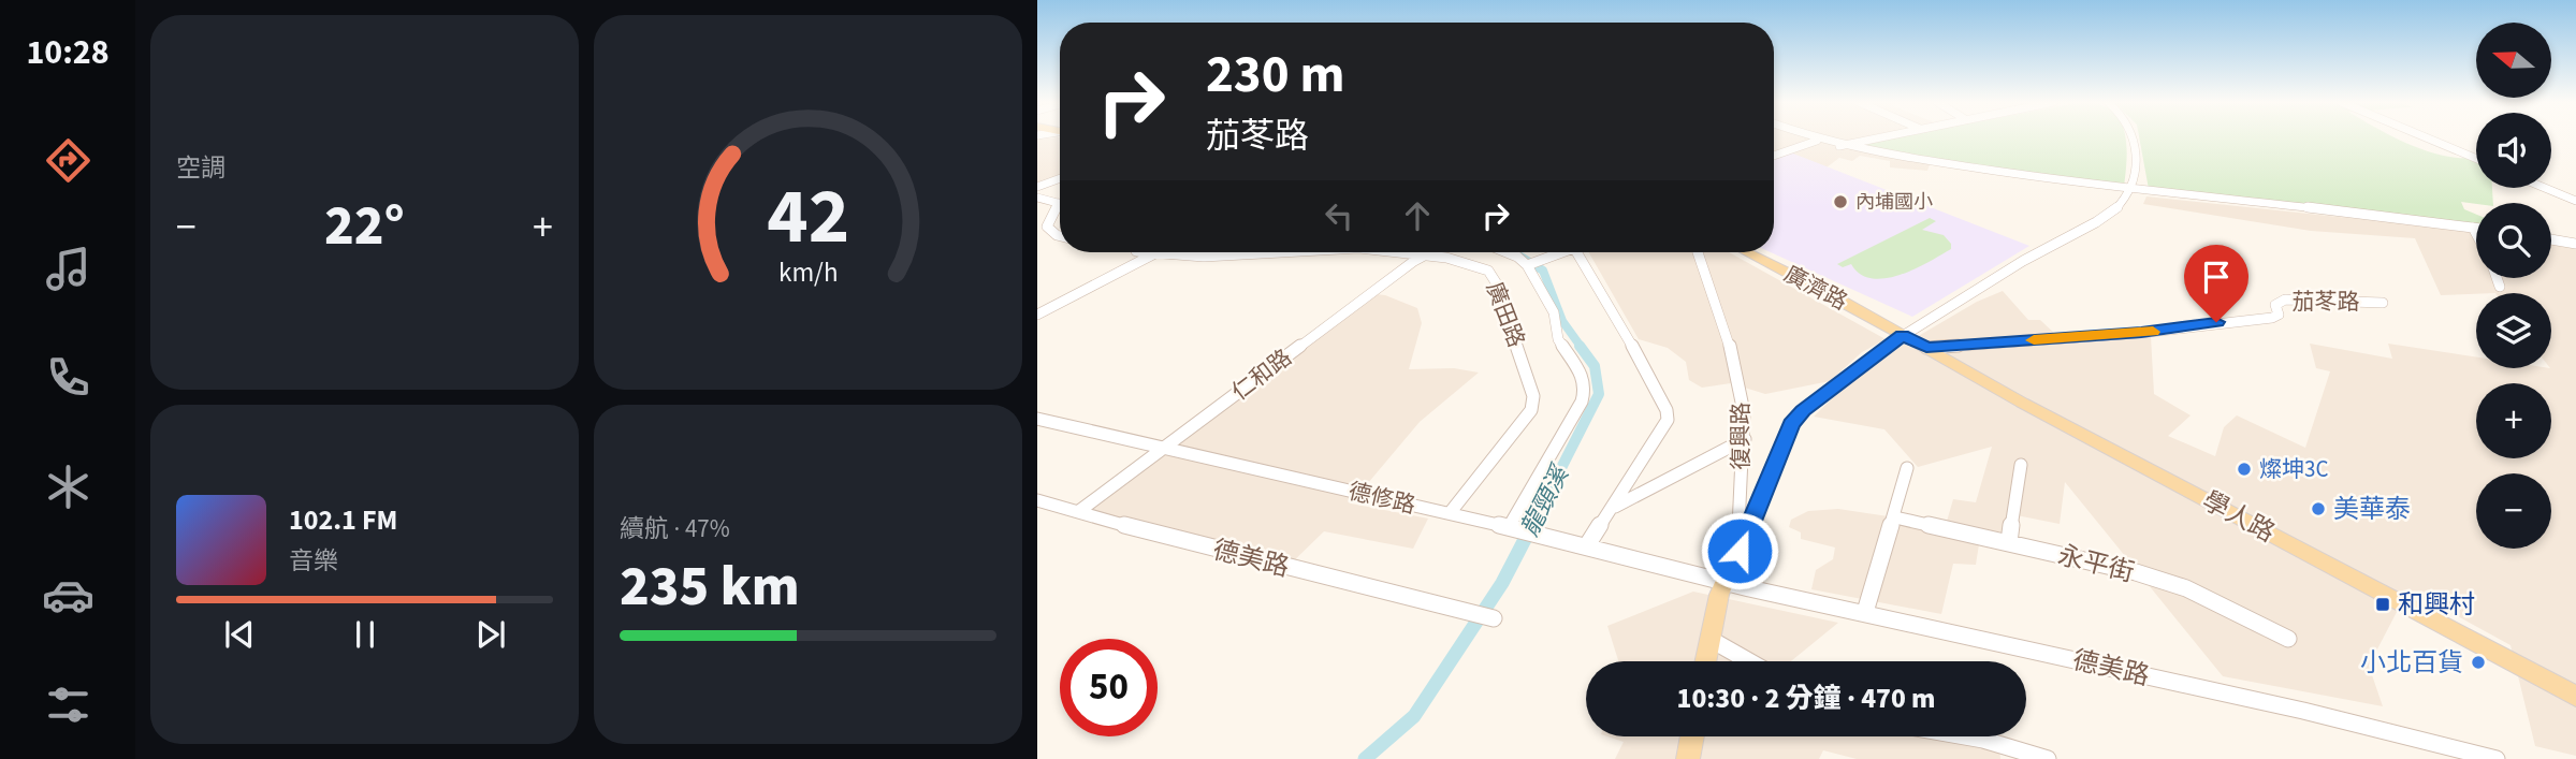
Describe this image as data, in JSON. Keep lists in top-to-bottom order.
{
  "streets": {
    "main road": ["廣濟路", "復興路", "學人路"],
    "street": [
      "茄苳路",
      "廣田路",
      "仁和路",
      "德修路",
      "德美路",
      "永平街"
    ]
  },
  "crossings": [
    ["廣濟路", "學人路"],
    ["茄苳路", "學人路"],
    ["廣田路", "仁和路"],
    ["廣田路", "德修路"],
    ["仁和路", "德修路"],
    ["仁和路", "德美路"],
    ["復興路", "德修路"],
    ["復興路", "德美路"],
    ["德修路", "德美路"]
  ],
  "water": ["龍頸溪"],
  "places": {
    "other": [
      "內埔國小",
      "燦坤3C",
      "美華泰",
      "小北百貨"
    ],
    "transit": ["和興村"]
  },
  "north": "left",
  "page": {
    "tabs": "10:28",
    "tile": [
      "空調",
      ["續航 · 47%", "235 km"]
    ],
    "map_buttons": ["+", "−"],
    "turn": ["230 m", "茄苳路"],
    "heat": ["−", "22°", "+"],
    "song": ["102.1 FM", "音樂"],
    "limit": "50",
    "trip": "10:30 · 2 分鐘 · 470 m",
    "gauge": ["42", "km/h"]
  }
}
